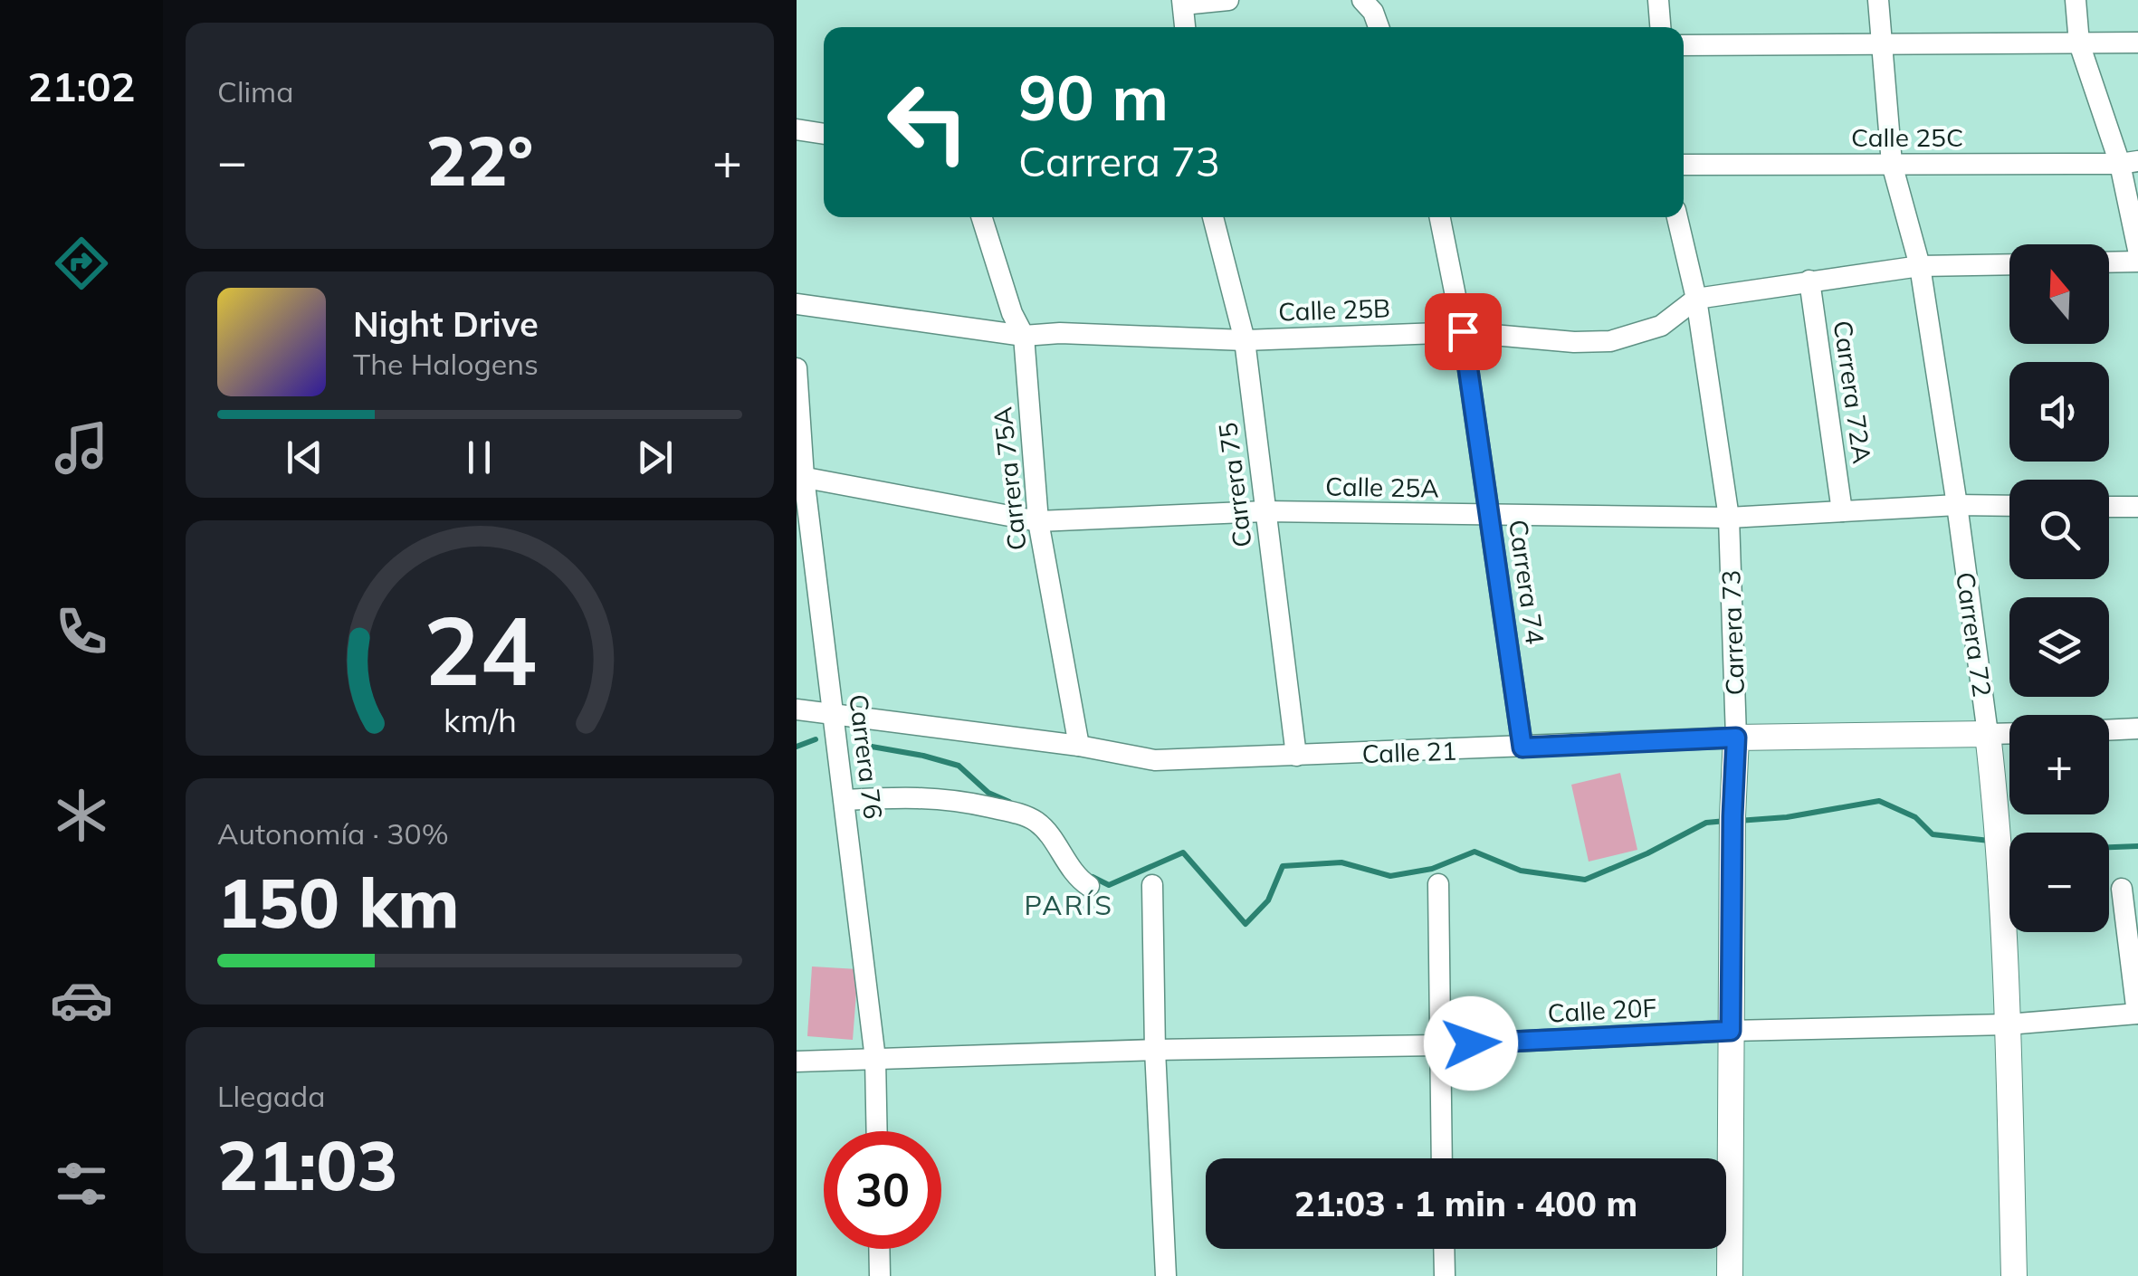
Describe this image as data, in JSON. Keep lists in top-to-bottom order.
{
  "streets": {
    "street": [
      "Calle 25C",
      "Calle 25B",
      "Carrera 72A",
      "Carrera 75A",
      "Carrera 75",
      "Calle 25A",
      "Carrera 74",
      "Carrera 73",
      "Carrera 72",
      "Calle 21",
      "Carrera 76",
      "Calle 20F"
    ]
  },
  "crossings": [
    ["Calle 25C", "Carrera 72"],
    ["Calle 25B", "Carrera 72A"],
    ["Calle 25B", "Carrera 75A"],
    ["Calle 25B", "Carrera 75"],
    ["Calle 25B", "Carrera 74"],
    ["Calle 25B", "Carrera 73"],
    ["Calle 25B", "Carrera 72"],
    ["Carrera 72A", "Calle 25A"],
    ["Carrera 75A", "Calle 25A"],
    ["Carrera 75A", "Calle 21"],
    ["Carrera 75", "Calle 25A"],
    ["Carrera 75", "Calle 21"],
    ["Calle 25A", "Carrera 74"],
    ["Calle 25A", "Carrera 73"],
    ["Calle 25A", "Carrera 72"],
    ["Calle 25A", "Carrera 76"],
    ["Carrera 74", "Calle 21"],
    ["Carrera 73", "Calle 21"],
    ["Carrera 73", "Calle 20F"],
    ["Carrera 72", "Calle 21"],
    ["Carrera 72", "Calle 20F"],
    ["Calle 21", "Carrera 76"],
    ["Carrera 76", "Calle 20F"]
  ],
  "districts": ["PARÍS"],
  "north": "top",
  "page": {
    "tabs": "21:02",
    "tile": [
      "Clima",
      ["Autonomía · 30%", "150 km"],
      ["Llegada", "21:03"]
    ],
    "turn": ["90 m", "Carrera 73"],
    "heat": ["−", "22°", "+"],
    "map_buttons": ["+", "−"],
    "song": ["Night Drive", "The Halogens"],
    "limit": "30",
    "trip": "21:03 · 1 min · 400 m",
    "gauge": ["24", "km/h"]
  }
}
